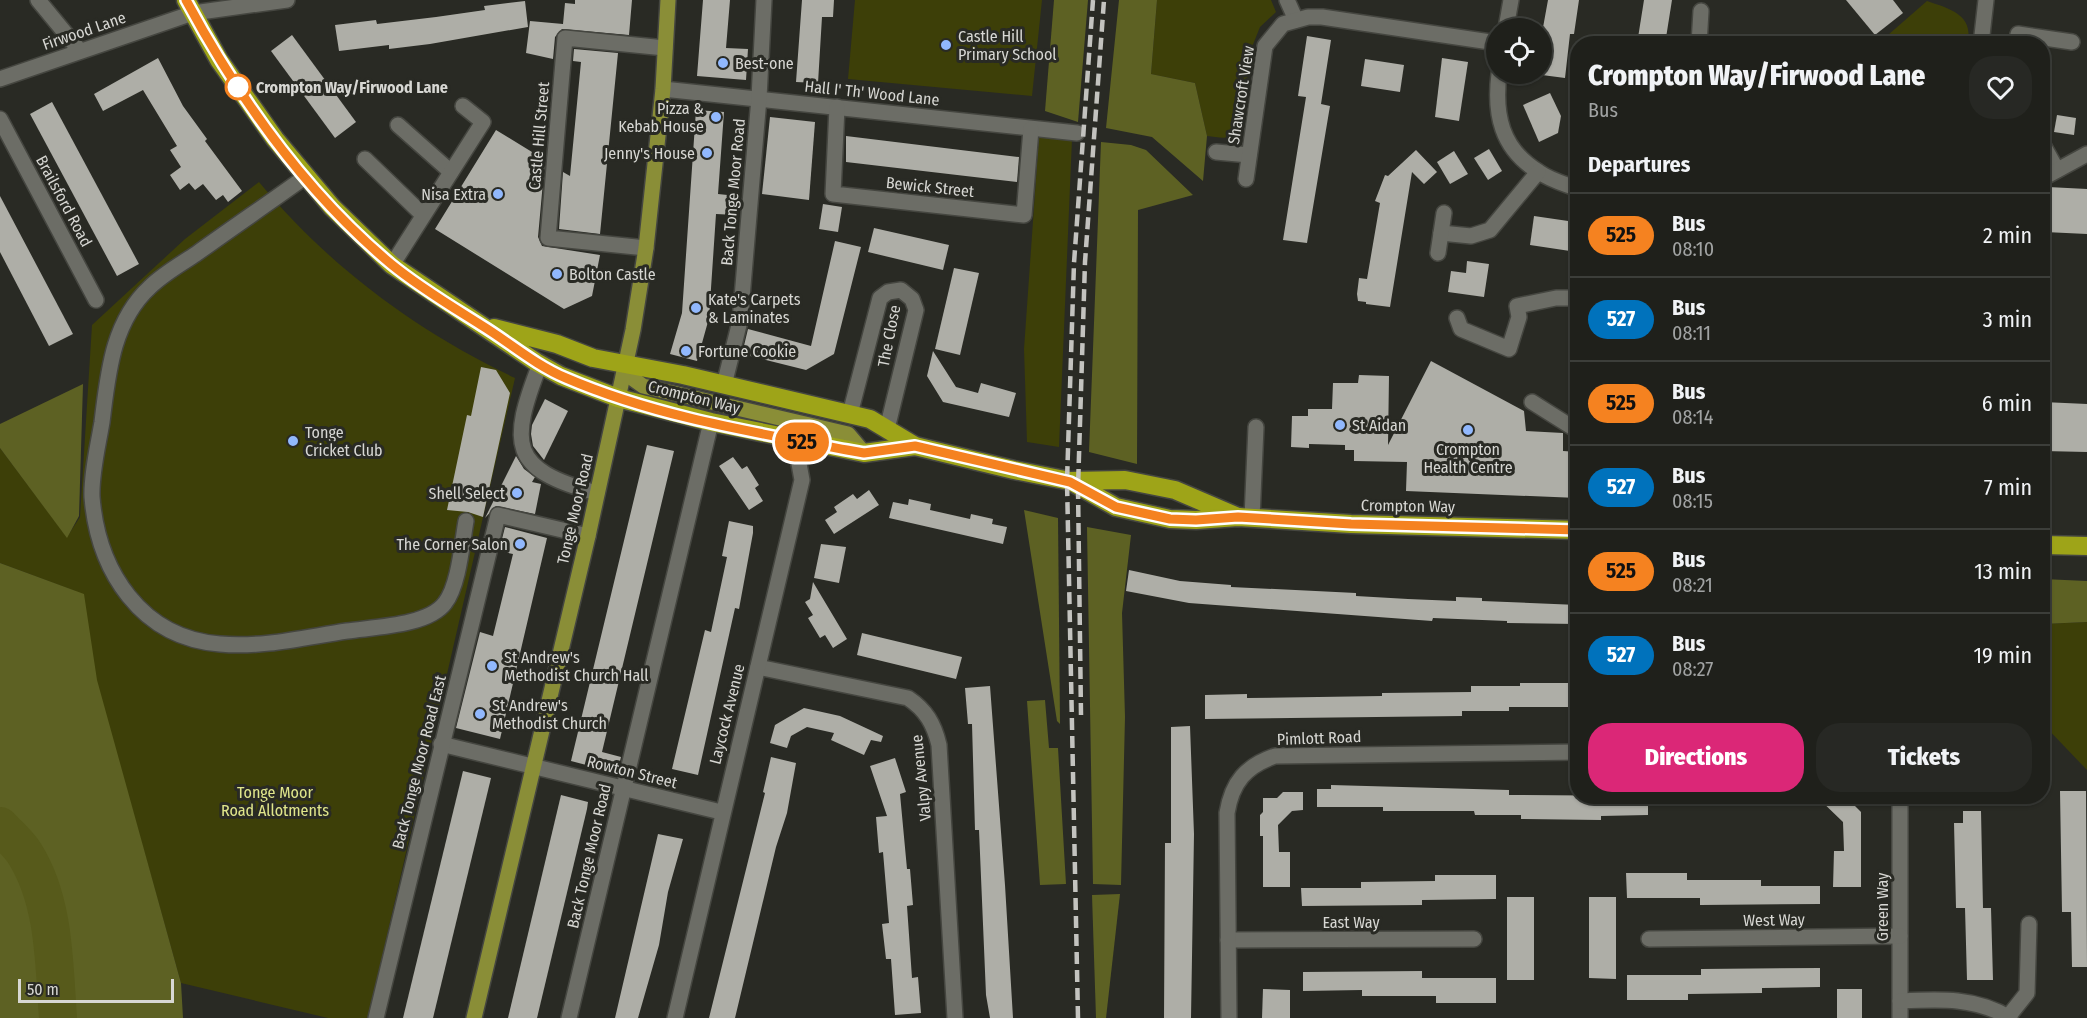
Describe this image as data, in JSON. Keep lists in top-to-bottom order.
{
  "streets": {
    "highway": ["Crompton Way"],
    "main road": ["Tonge Moor Road"],
    "street": [
      "Firwood Lane",
      "Hall I' Th' Wood Lane",
      "Shawcroft View",
      "Castle Hill Street",
      "Bewick Street",
      "Back Tonge Moor Road",
      "Brailsford Road",
      "The Close",
      "Laycock Avenue",
      "Pimlott Road",
      "Back Tonge Moor Road East",
      "Rowton Street",
      "Valpy Avenue",
      "Green Way",
      "West Way",
      "East Way"
    ]
  },
  "crossings": [
    ["Firwood Lane", "Crompton Way"],
    ["Hall I' Th' Wood Lane", "Bewick Street"],
    ["Hall I' Th' Wood Lane", "Back Tonge Moor Road"],
    ["Hall I' Th' Wood Lane", "Tonge Moor Road"],
    ["Castle Hill Street", "Tonge Moor Road"],
    ["Back Tonge Moor Road", "Crompton Way"],
    ["Back Tonge Moor Road", "Rowton Street"],
    ["The Close", "Crompton Way"],
    ["Crompton Way", "Tonge Moor Road"],
    ["Crompton Way", "Laycock Avenue"],
    ["Tonge Moor Road", "Back Tonge Moor Road East"],
    ["Tonge Moor Road", "Rowton Street"],
    ["Laycock Avenue", "Rowton Street"],
    ["Laycock Avenue", "Valpy Avenue"],
    ["Pimlott Road", "East Way"],
    ["Back Tonge Moor Road East", "Rowton Street"],
    ["Green Way", "West Way"]
  ],
  "parks": ["Tonge Moor Road Allotments"],
  "places": [
    "Castle Hill Primary School",
    "Best-one",
    "Crompton Way/Firwood Lane",
    "Pizza & Kebab House",
    "Jenny's House",
    "Nisa Extra",
    "Bolton Castle",
    "Kate's Carpets & Laminates",
    "Fortune Cookie",
    "St Aidan",
    "Crompton Health Centre",
    "Tonge Cricket Club",
    "Shell Select",
    "The Corner Salon",
    "St Andrew's Methodist Church Hall",
    "St Andrew's Methodist Church"
  ],
  "lines": ["bus line 525"],
  "scale_bar": "50 m",
  "page": {
    "on_map": "525",
    "heading": [
      ["Crompton Way/Firwood Lane", "Bus"],
      "Departures"
    ],
    "list": [
      {
        "mark": "525",
        "name": "Bus",
        "note": "08:10",
        "value": "2 min"
      },
      {
        "mark": "527",
        "name": "Bus",
        "note": "08:11",
        "value": "3 min"
      },
      {
        "mark": "525",
        "name": "Bus",
        "note": "08:14",
        "value": "6 min"
      },
      {
        "mark": "527",
        "name": "Bus",
        "note": "08:15",
        "value": "7 min"
      },
      {
        "mark": "525",
        "name": "Bus",
        "note": "08:21",
        "value": "13 min"
      },
      {
        "mark": "527",
        "name": "Bus",
        "note": "08:27",
        "value": "19 min"
      }
    ],
    "buttons": ["Directions", "Tickets"],
    "scale": "50 m"
  }
}
